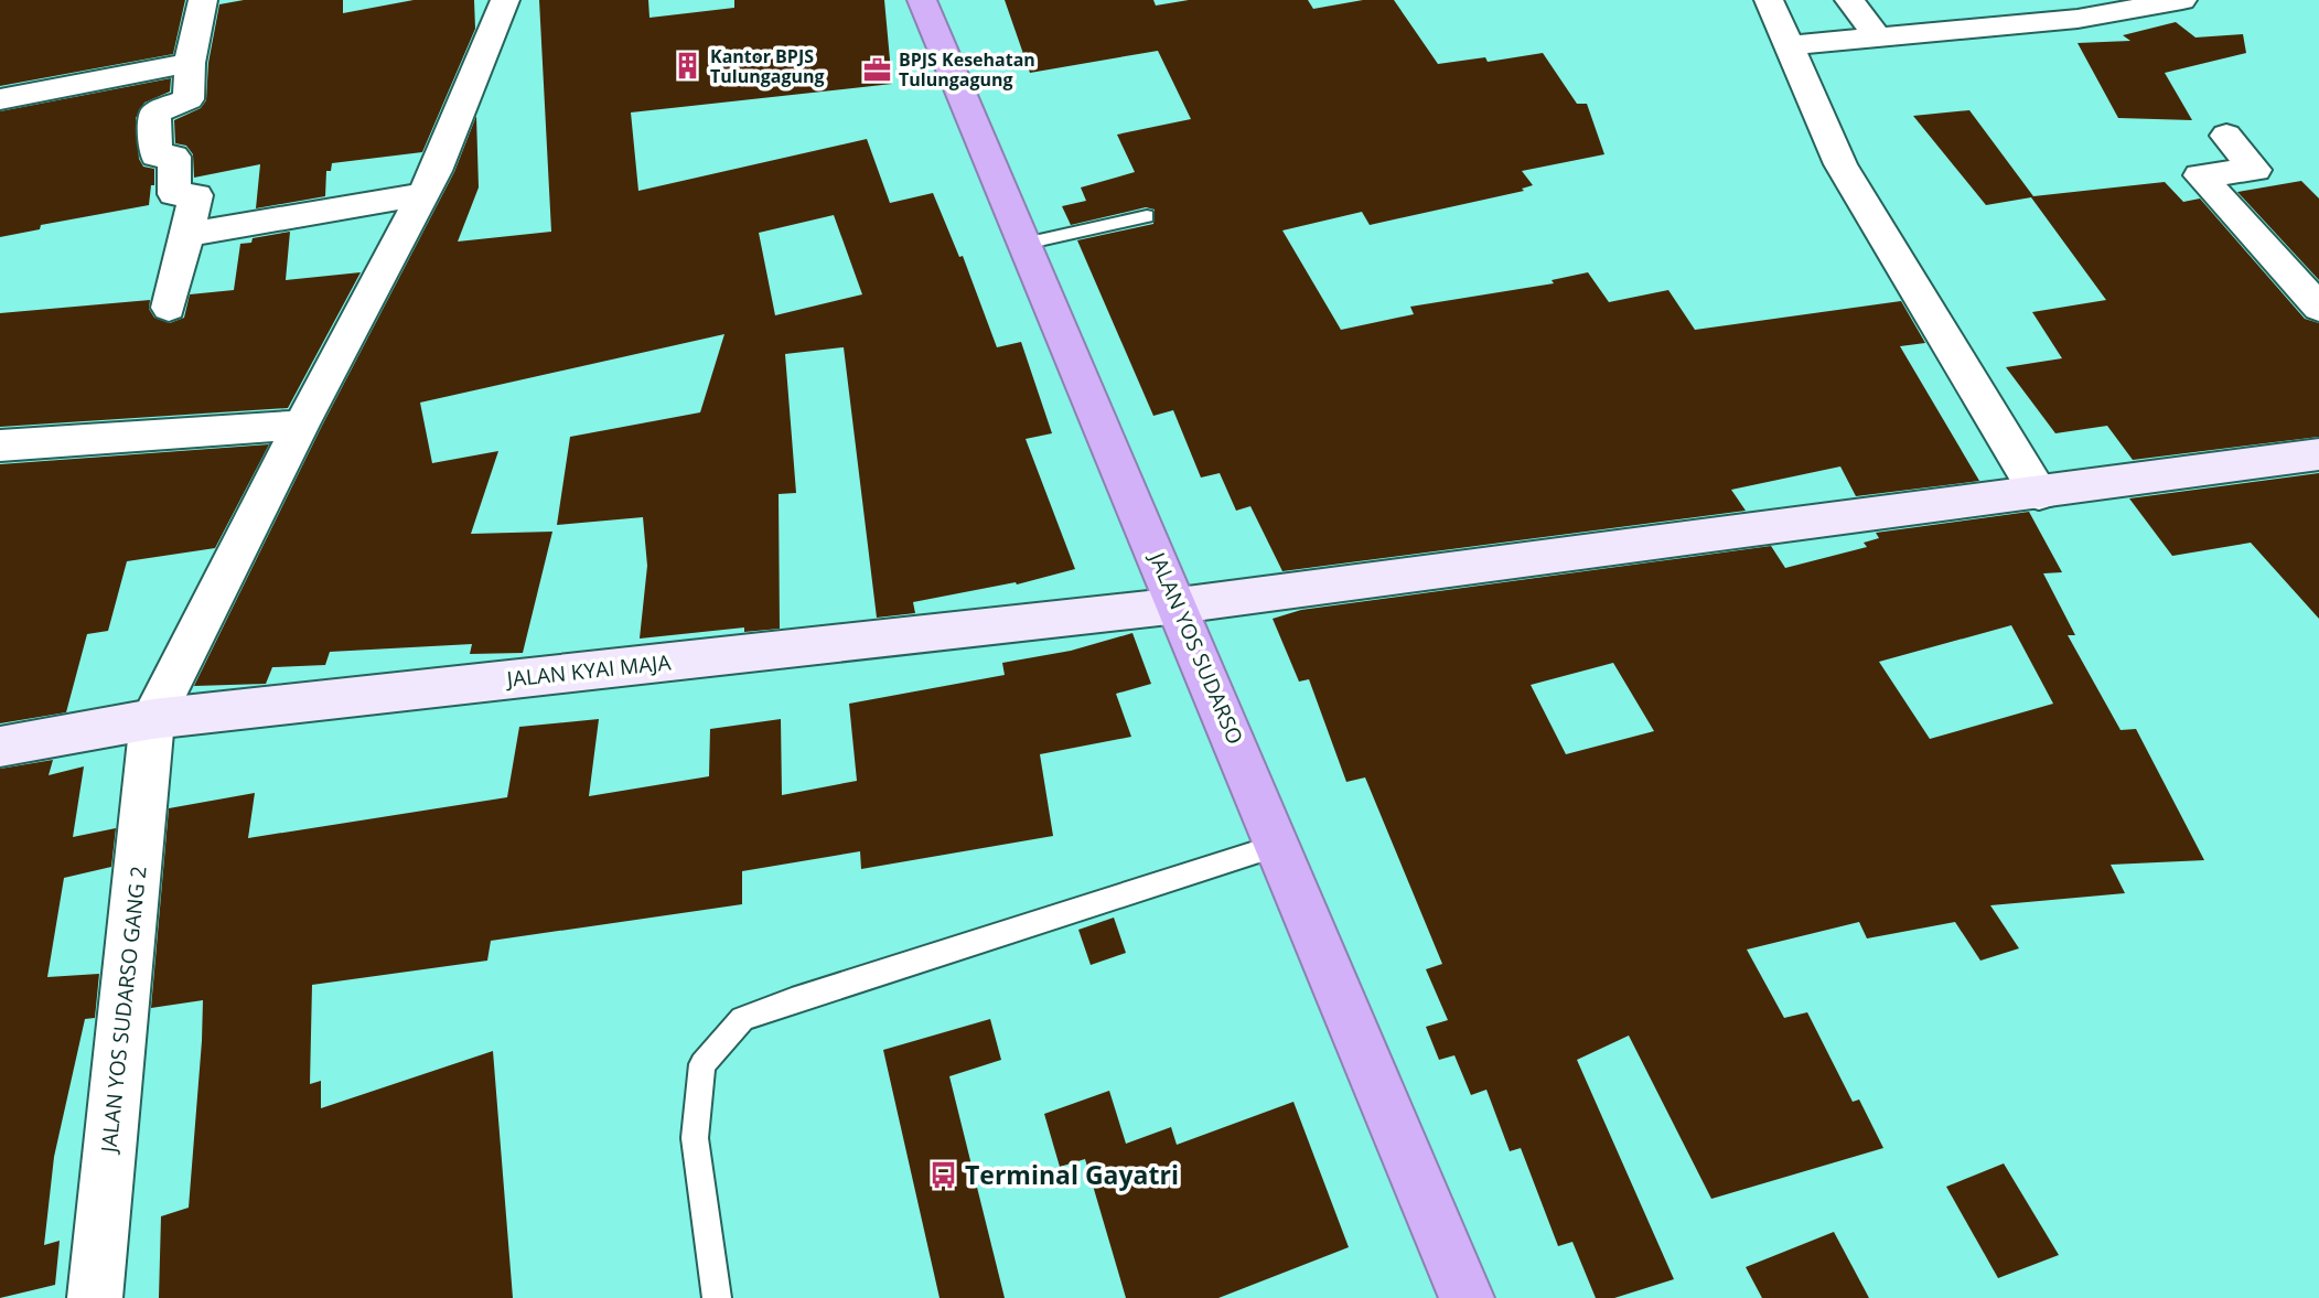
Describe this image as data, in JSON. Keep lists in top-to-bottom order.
{
  "streets": {
    "highway": ["JALAN YOS SUDARSO"],
    "street": ["JALAN KYAI MAJA", "JALAN YOS SUDARSO GANG 2"]
  },
  "crossings": [
    ["JALAN YOS SUDARSO", "JALAN KYAI MAJA"],
    ["JALAN KYAI MAJA", "JALAN YOS SUDARSO GANG 2"]
  ],
  "places": {
    "building": ["Kantor BPJS Tulungagung"],
    "office": ["BPJS Kesehatan Tulungagung"],
    "bus stop": ["Terminal Gayatri"]
  }
}
